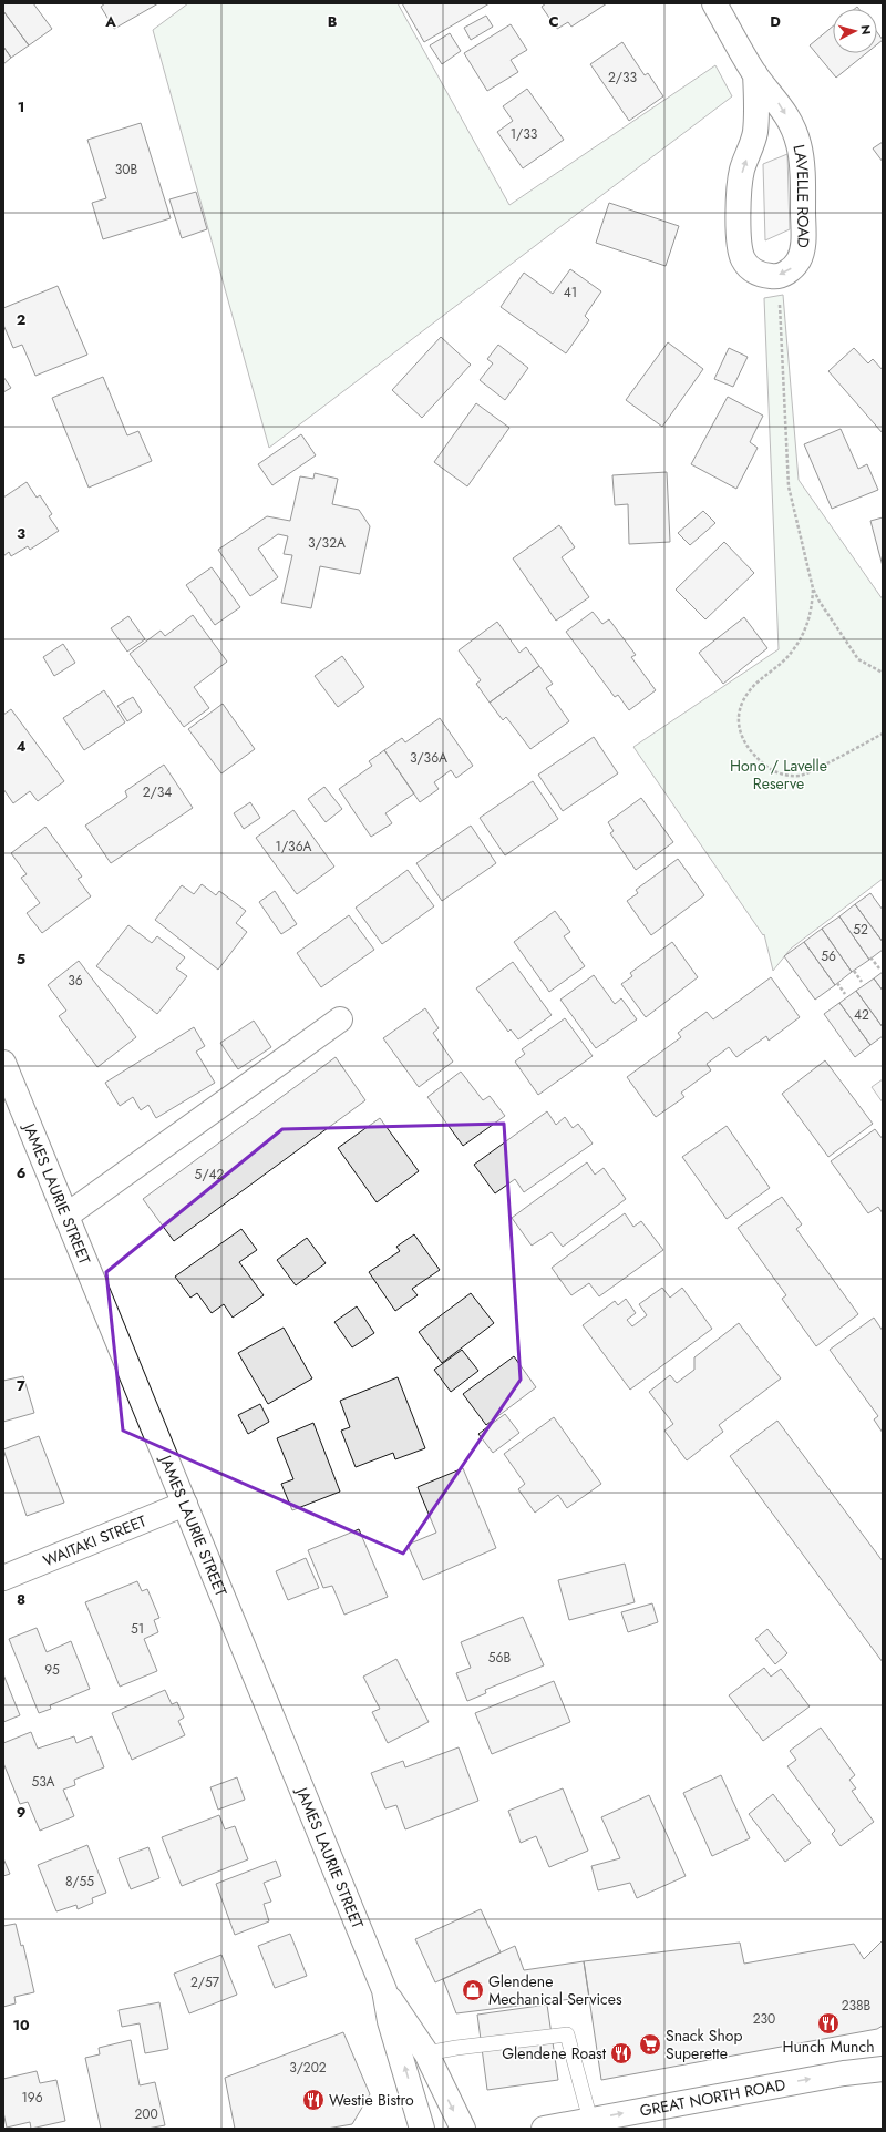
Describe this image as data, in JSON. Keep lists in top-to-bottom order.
{
  "streets": {
    "street": [
      "LAVELLE ROAD",
      "JAMES LAURIE STREET",
      "WAITAKI STREET",
      "GREAT NORTH ROAD"
    ]
  },
  "crossings": [
    ["JAMES LAURIE STREET", "WAITAKI STREET"]
  ],
  "one_way": ["GREAT NORTH ROAD"],
  "parks": ["Hono / Lavelle Reserve"],
  "places": {
    "shop": ["Glendene Mechanical Services"],
    "restaurant": ["Hunch Munch", "Glendene Roast", "Westie Bistro"],
    "supermarket": ["Snack Shop Superette"]
  },
  "house_numbers": [
    "2/33",
    "1/33",
    "30B",
    "41",
    "3/32A",
    "3/36A",
    "2/34",
    "1/36A",
    "52",
    "56",
    "36",
    "42",
    "5/42",
    "51",
    "56B",
    "95",
    "53A",
    "8/55",
    "2/57",
    "238B",
    "230",
    "3/202",
    "196",
    "200"
  ],
  "north": "right",
  "grid": {
    "columns": [
      "A",
      "B",
      "C",
      "D"
    ],
    "rows": [
      "1",
      "2",
      "3",
      "4",
      "5",
      "6",
      "7",
      "8",
      "9",
      "10"
    ]
  }
}
